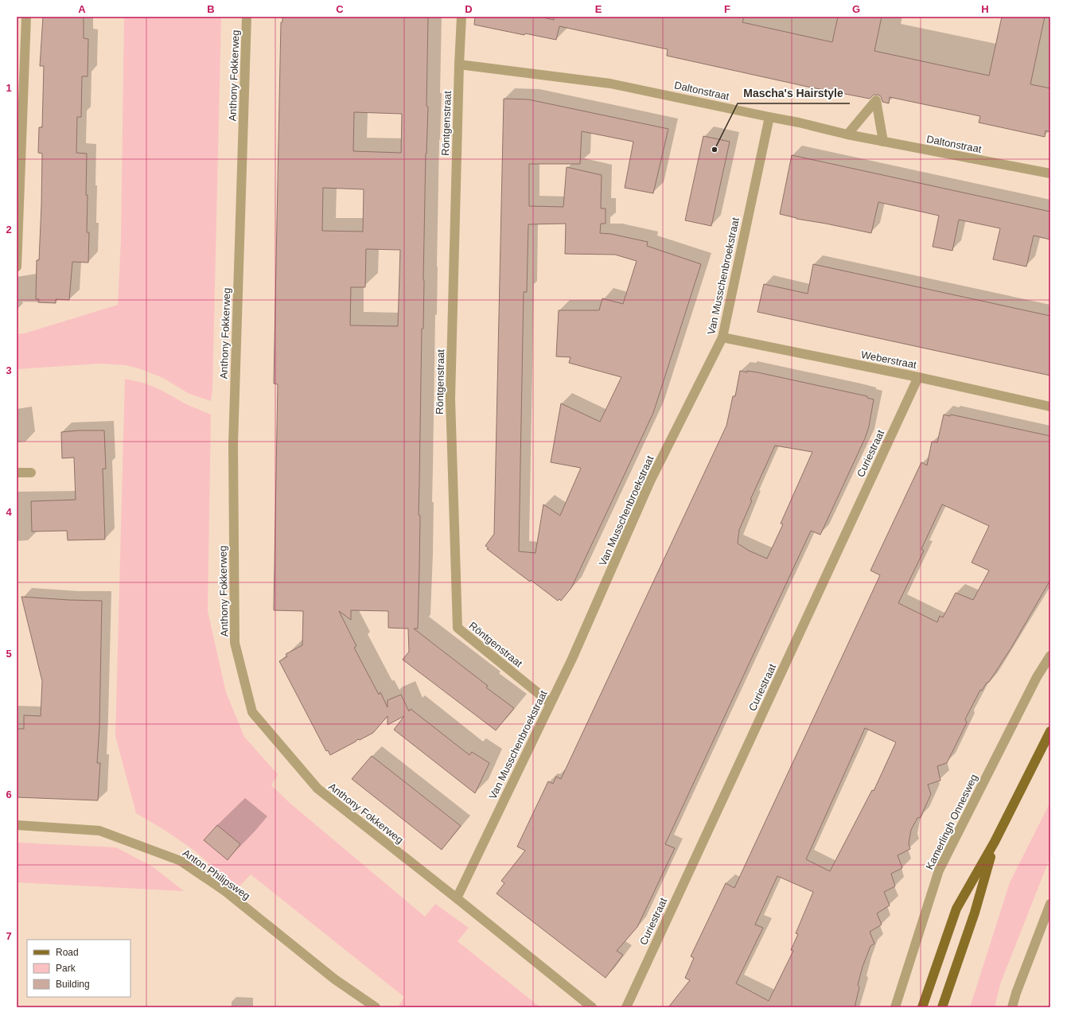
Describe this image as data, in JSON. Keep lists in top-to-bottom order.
{
  "streets": {
    "street": [
      "Anthony Fokkerweg",
      "Daltonstraat",
      "Röntgenstraat",
      "Van Musschenbroekstraat",
      "Weberstraat",
      "Curiestraat",
      "Kamerlingh Onnesweg",
      "Anton Philipsweg"
    ]
  },
  "crossings": [
    ["Anthony Fokkerweg", "Van Musschenbroekstraat"],
    ["Daltonstraat", "Röntgenstraat"],
    ["Daltonstraat", "Van Musschenbroekstraat"],
    ["Röntgenstraat", "Van Musschenbroekstraat"],
    ["Van Musschenbroekstraat", "Weberstraat"],
    ["Weberstraat", "Curiestraat"]
  ],
  "places": ["Mascha's Hairstyle"],
  "legend": ["Road", "Park", "Building"],
  "grid": {
    "columns": [
      "A",
      "B",
      "C",
      "D",
      "E",
      "F",
      "G",
      "H"
    ],
    "rows": [
      "1",
      "2",
      "3",
      "4",
      "5",
      "6",
      "7"
    ]
  }
}
